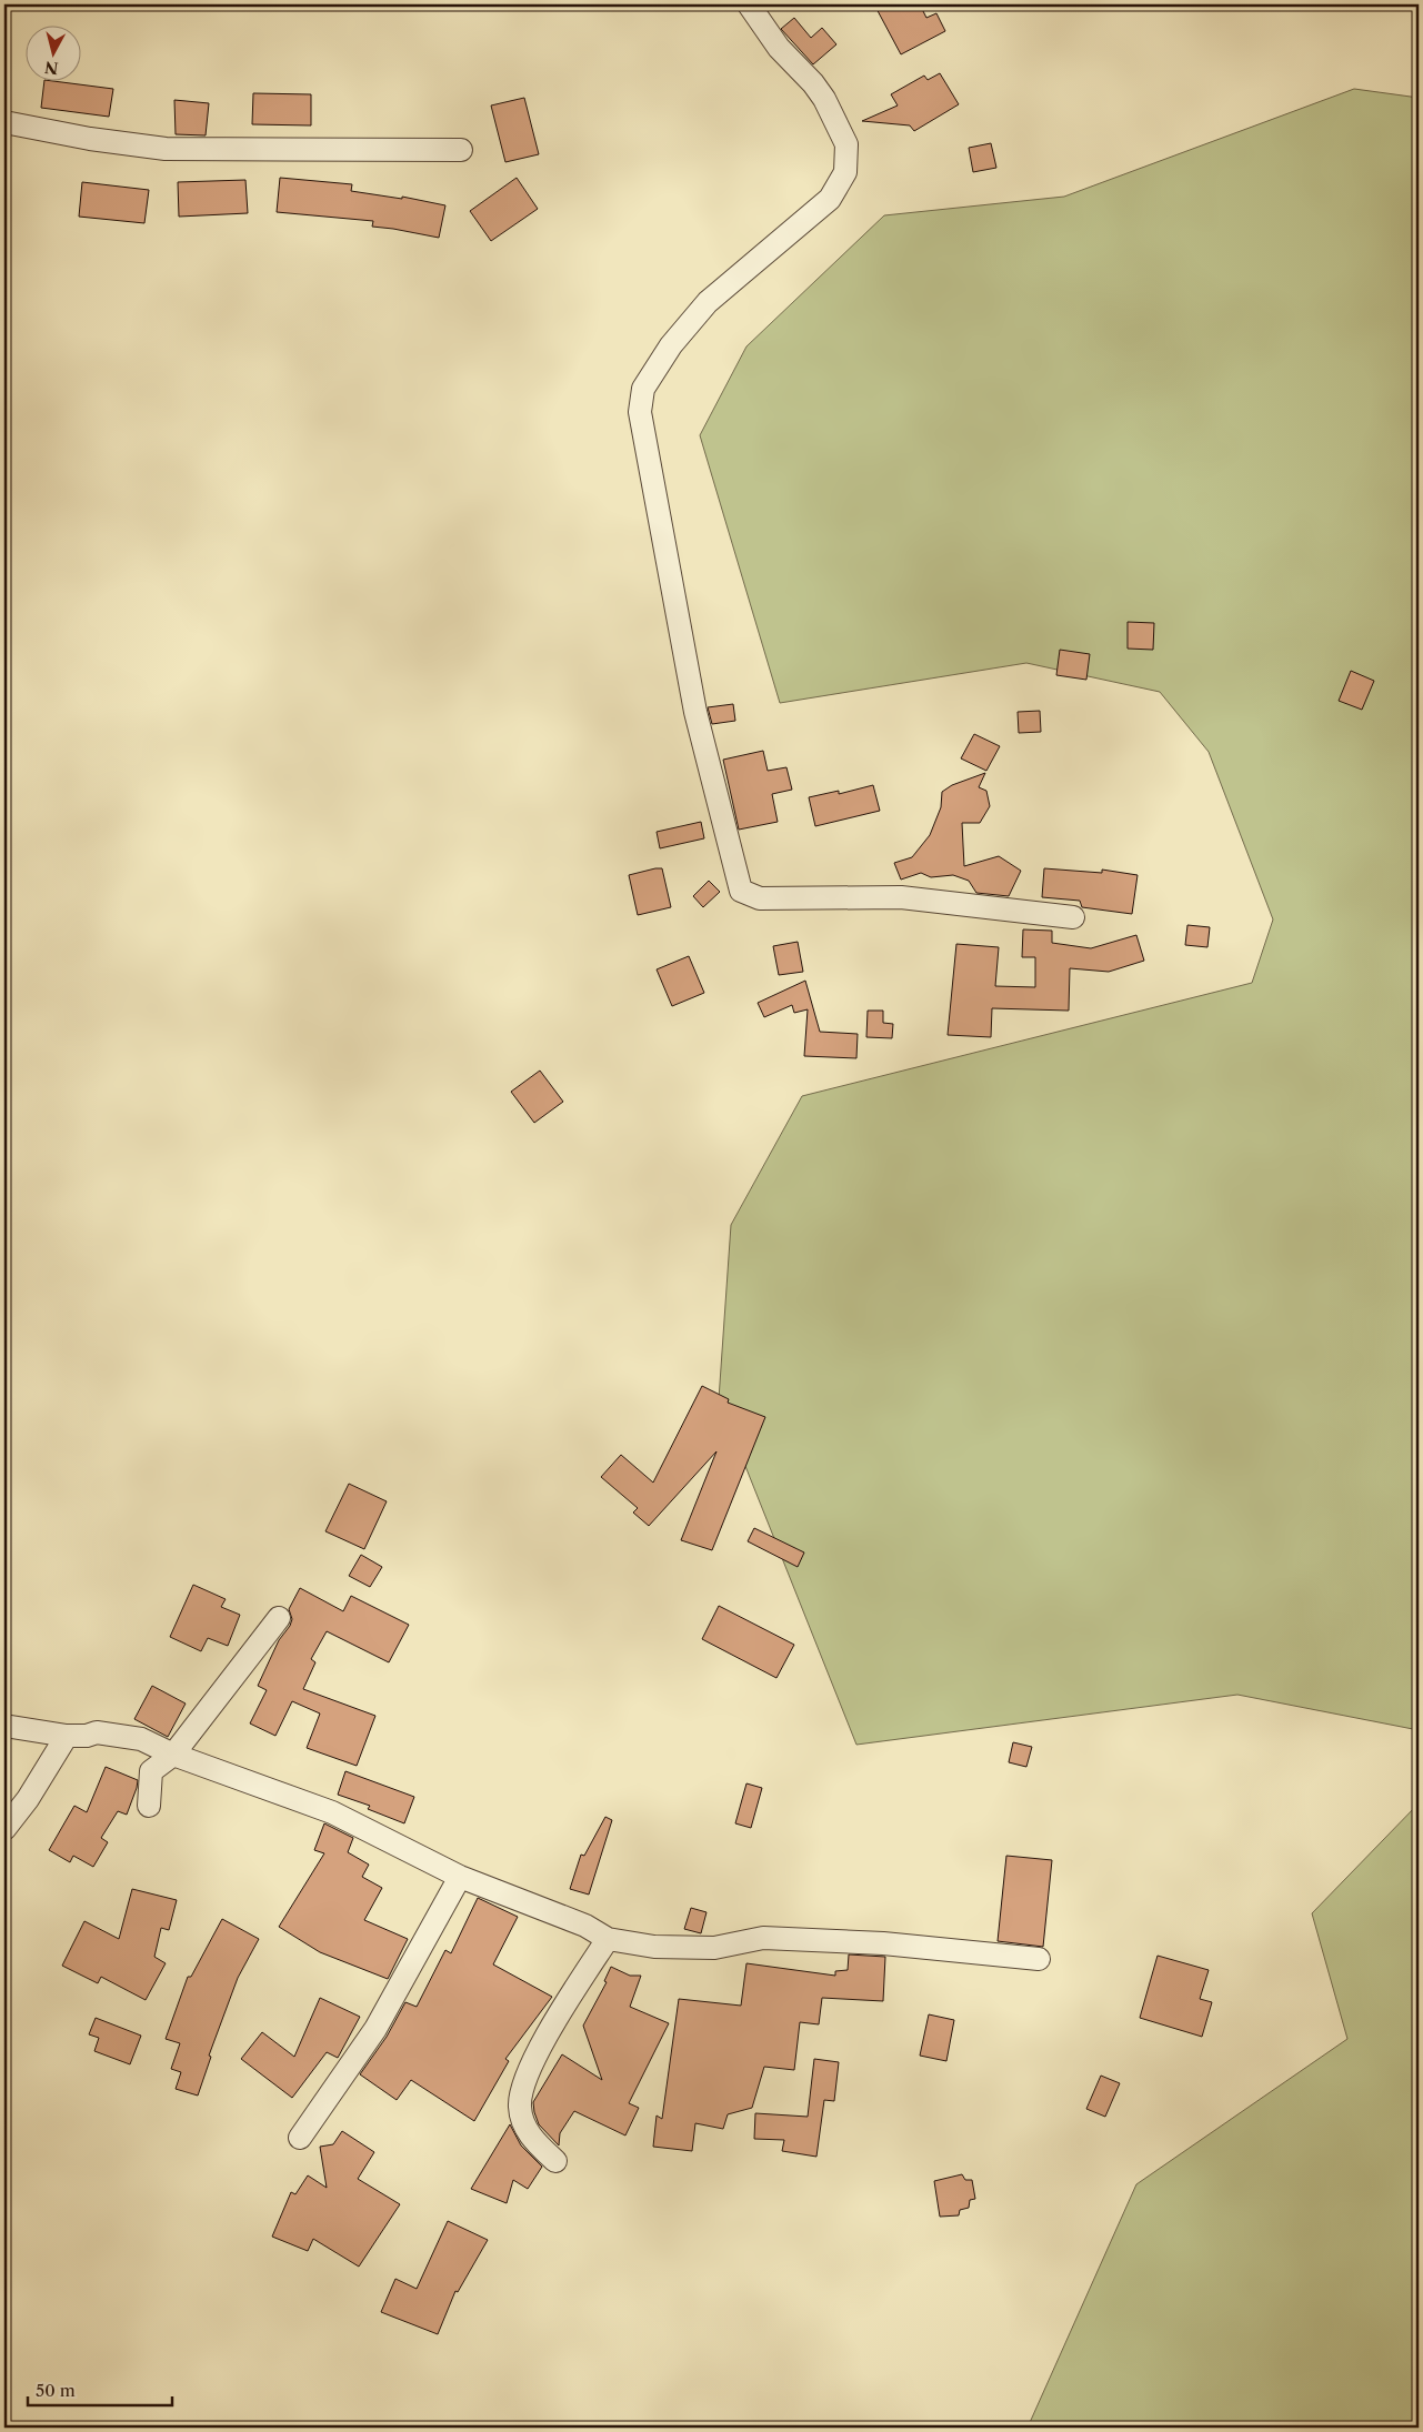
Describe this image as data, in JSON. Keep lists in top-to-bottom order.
{
  "scale_bar": "50 m",
  "north": "bottom"
}
